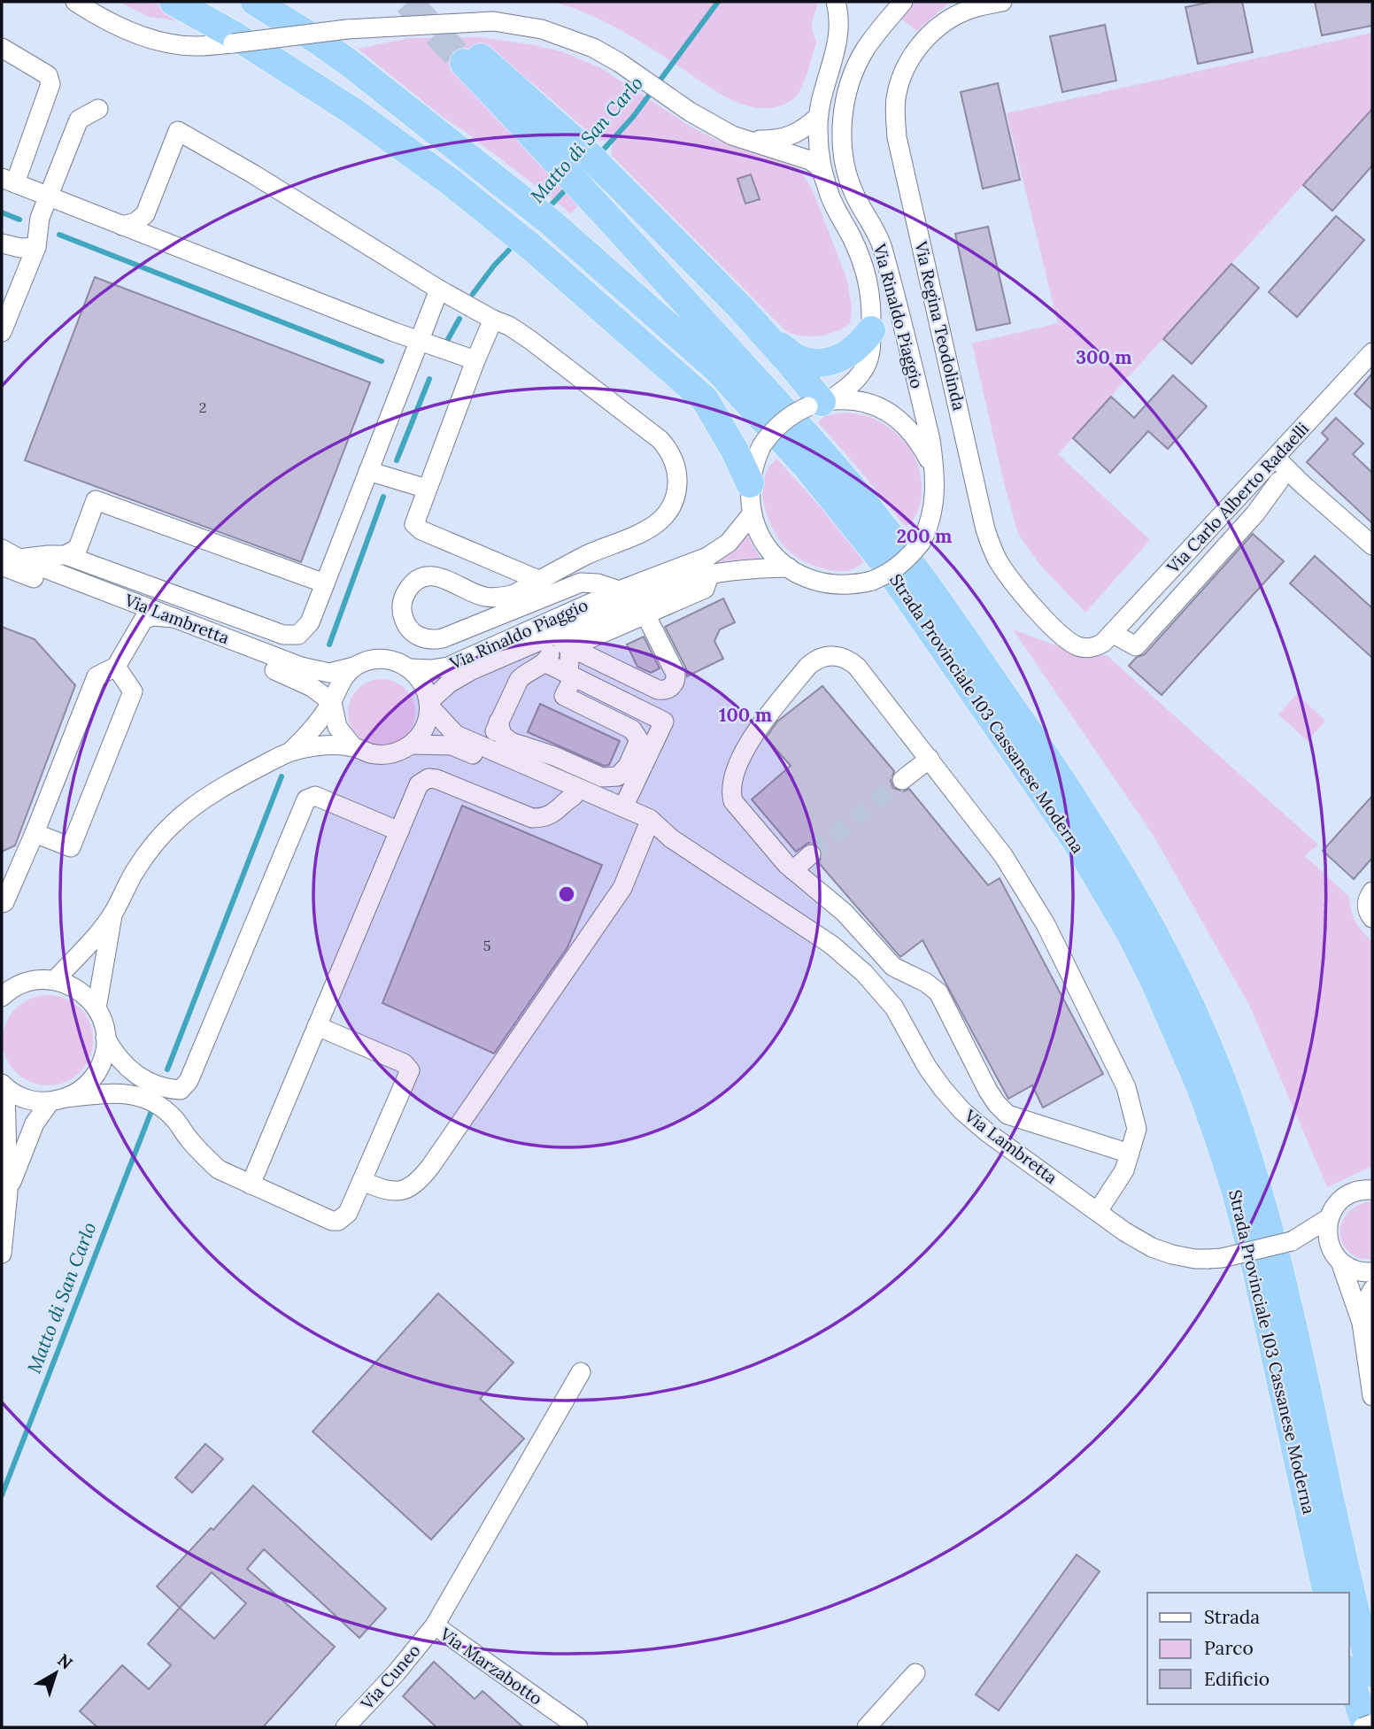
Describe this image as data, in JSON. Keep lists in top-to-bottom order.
{
  "streets": {
    "highway": ["Strada Provinciale 103 Cassanese Moderna"],
    "street": [
      "Via Rinaldo Piaggio",
      "Via Regina Teodolinda",
      "Via Carlo Alberto Radaelli",
      "Via Lambretta",
      "Via Marzabotto",
      "Via Cuneo"
    ]
  },
  "crossings": [
    ["Via Rinaldo Piaggio", "Via Lambretta"],
    ["Via Regina Teodolinda", "Via Carlo Alberto Radaelli"],
    ["Via Marzabotto", "Via Cuneo"]
  ],
  "water": ["Matto di San Carlo"],
  "house_numbers": ["2", "5"],
  "legend": ["Strada", "Parco", "Edificio"],
  "north": "top right",
  "rings": ["300 m", "200 m", "100 m"]
}
